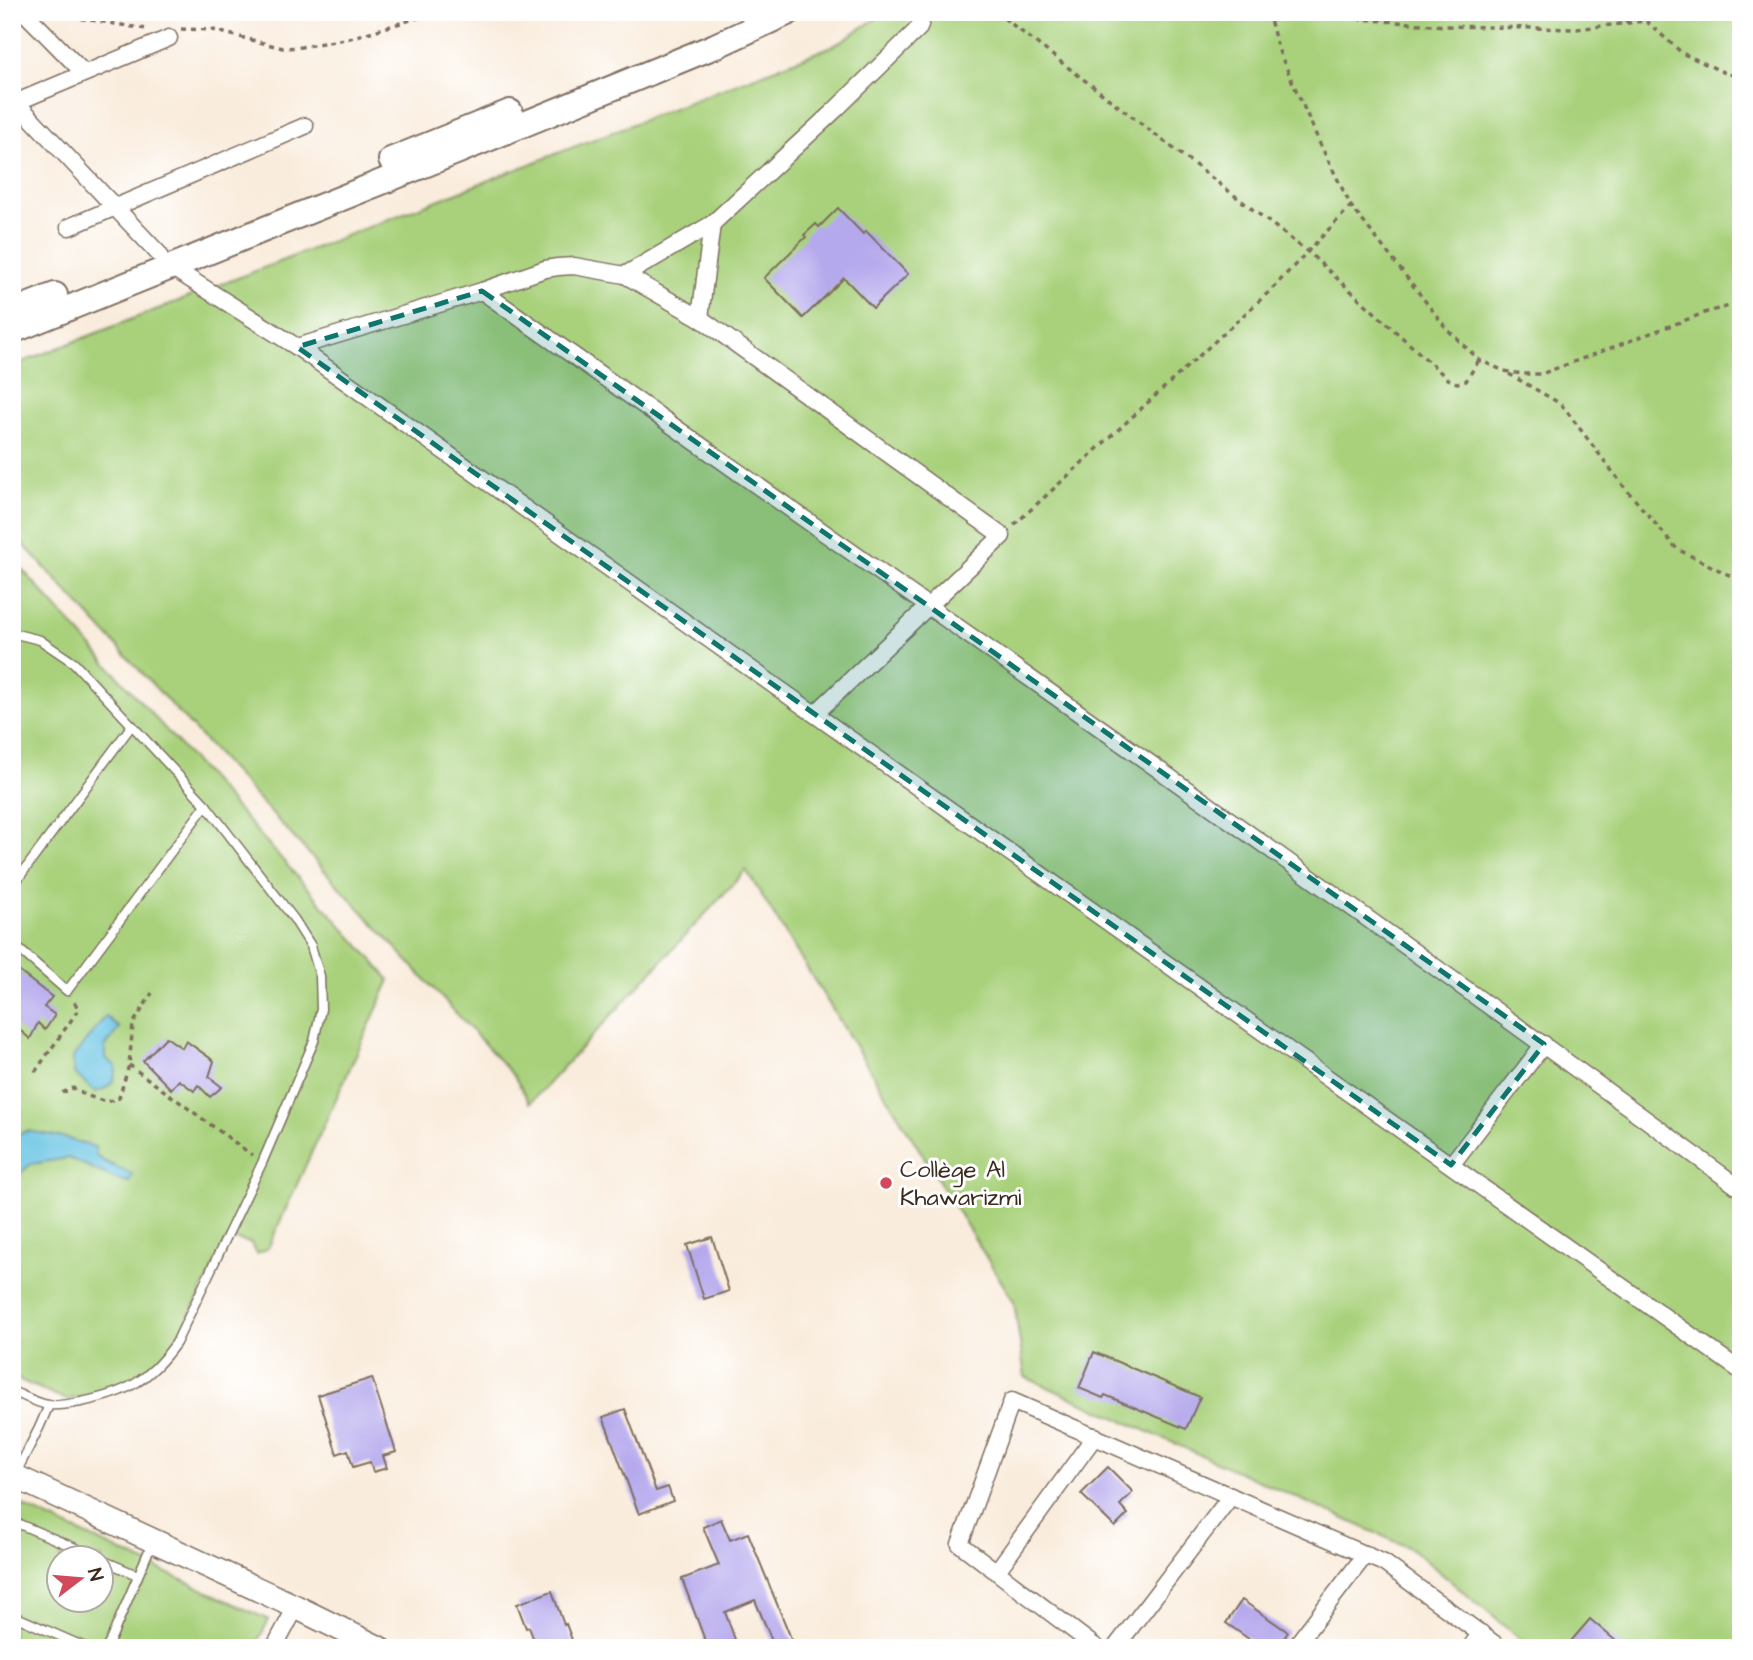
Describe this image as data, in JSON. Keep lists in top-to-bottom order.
{
  "places": ["Collège Al Khawarizmi"],
  "north": "right"
}
